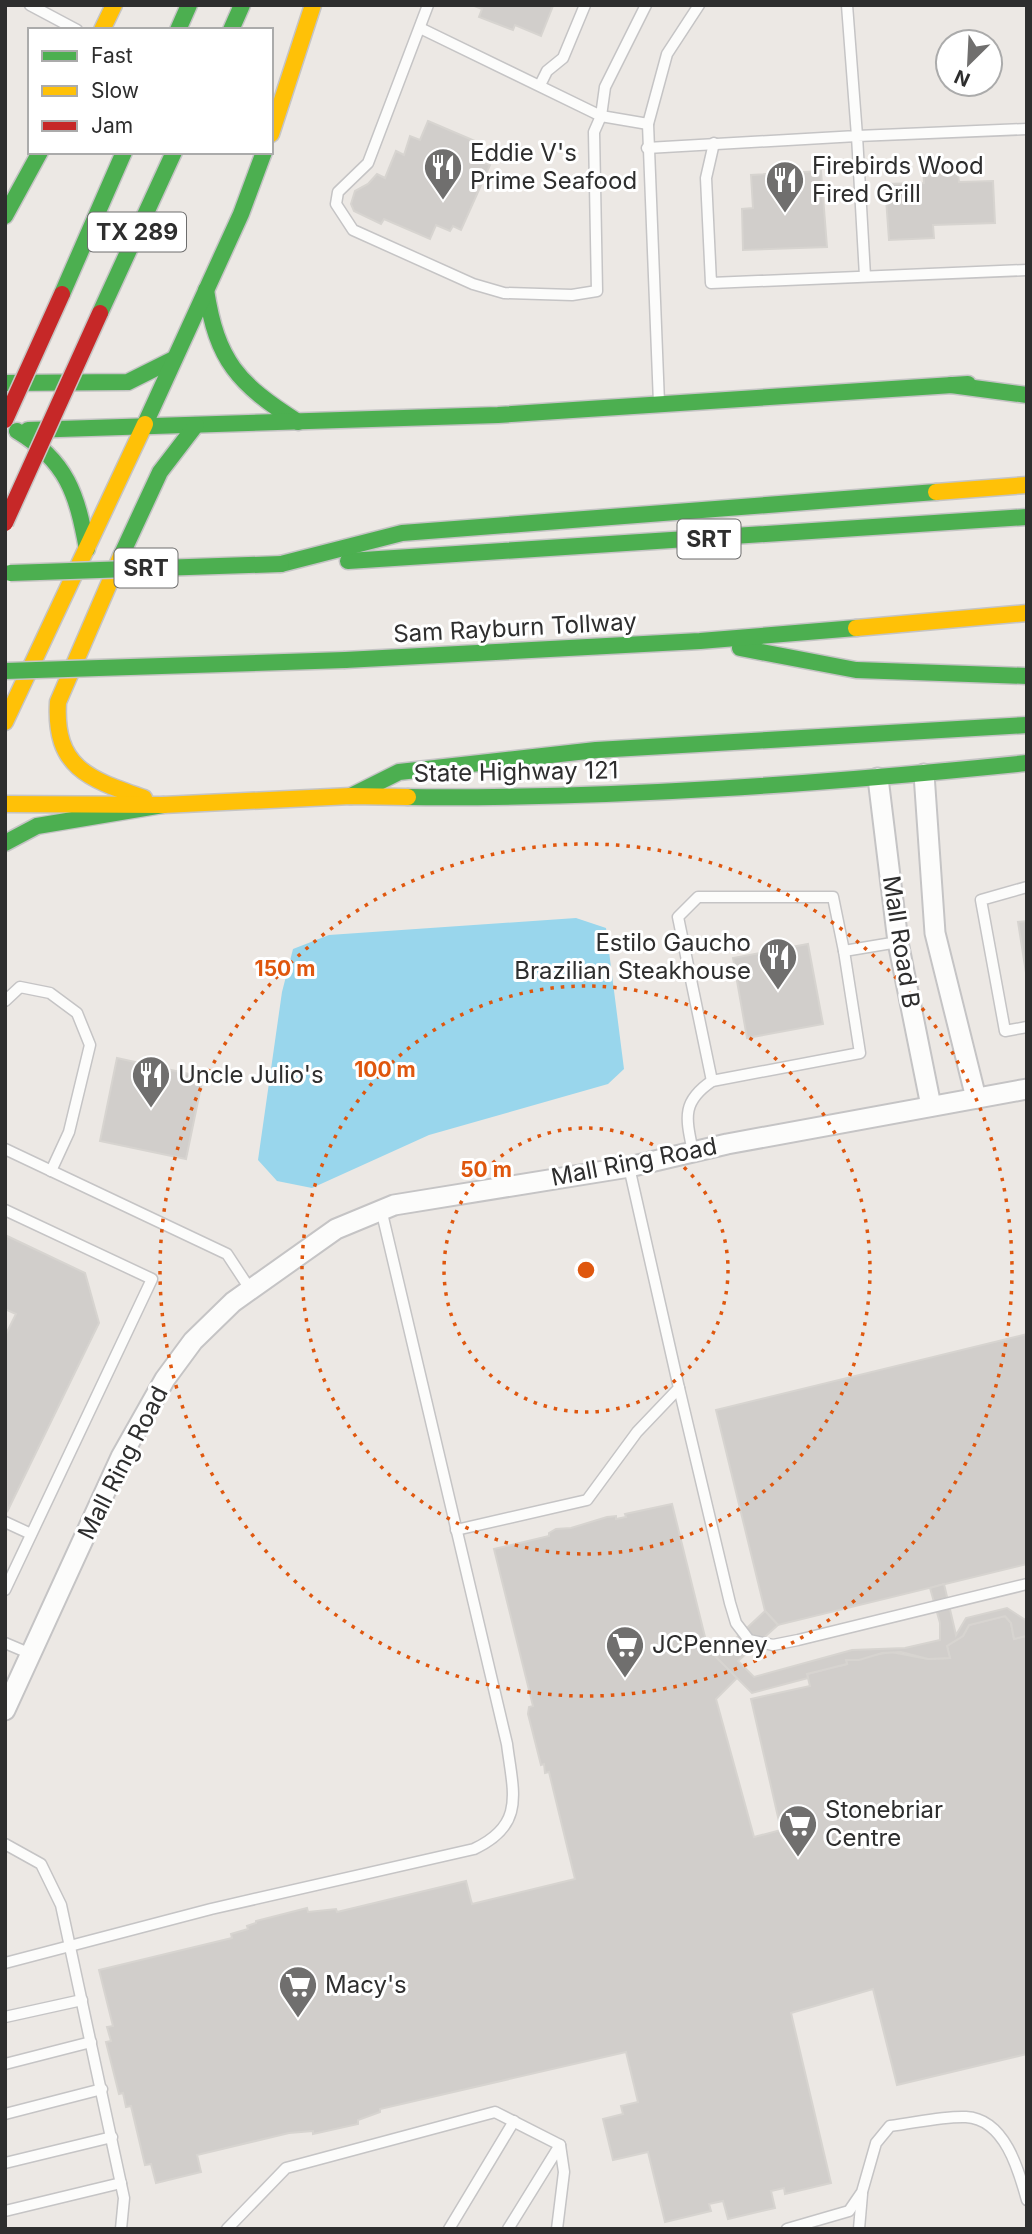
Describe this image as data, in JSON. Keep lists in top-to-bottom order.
{
  "streets": {
    "main road": [
      "TX 289",
      "SRT",
      "Sam Rayburn Tollway",
      "State Highway 121"
    ],
    "street": ["Mall Road B", "Mall Ring Road"]
  },
  "crossings": [
    ["State Highway 121", "Mall Road B"],
    ["Mall Road B", "Mall Ring Road"]
  ],
  "places": {
    "restaurant": [
      "Eddie V's Prime Seafood",
      "Firebirds Wood Fired Grill",
      "Estilo Gaucho Brazilian Steakhouse",
      "Uncle Julio's"
    ],
    "supermarket": ["JCPenney", "Stonebriar Centre", "Macy's"]
  },
  "legend": ["Fast", "Slow", "Jam"],
  "north": "bottom left",
  "rings": ["150 m", "100 m", "50 m"]
}
